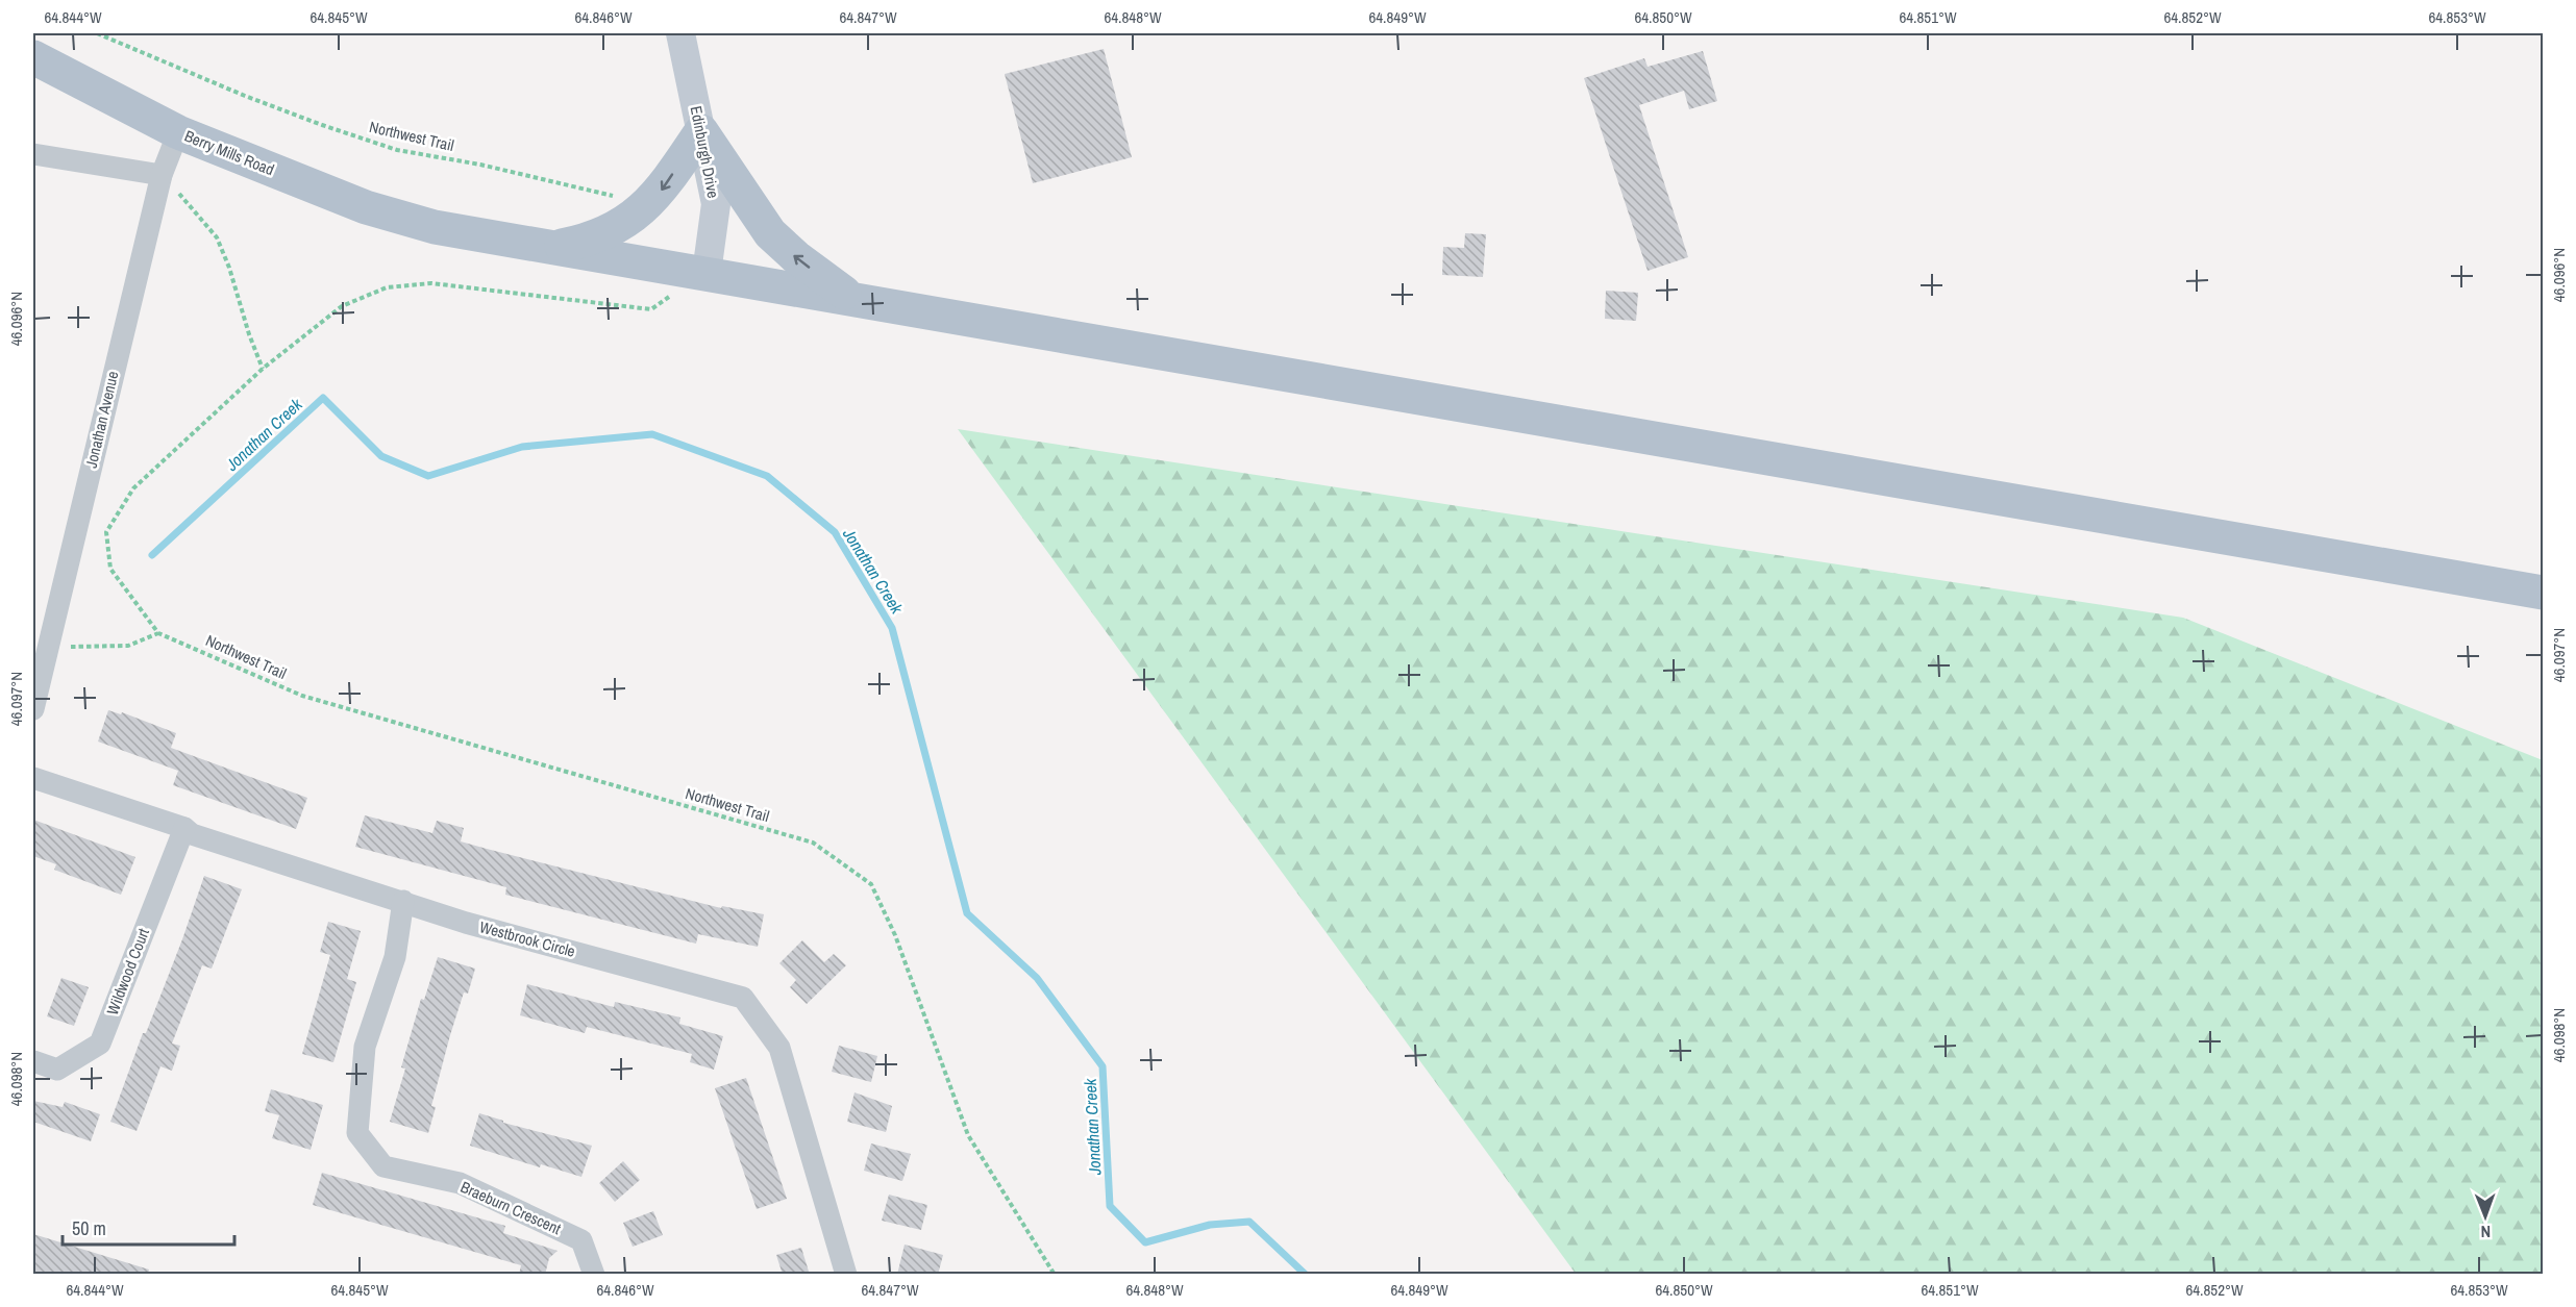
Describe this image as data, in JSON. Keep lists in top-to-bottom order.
{
  "streets": {
    "main road": ["Berry Mills Road"],
    "street": [
      "Edinburgh Drive",
      "Jonathan Avenue",
      "Westbrook Circle",
      "Wildwood Court",
      "Braeburn Crescent"
    ],
    "path": ["Northwest Trail"]
  },
  "crossings": [
    ["Edinburgh Drive", "Berry Mills Road"],
    ["Berry Mills Road", "Jonathan Avenue"],
    ["Westbrook Circle", "Wildwood Court"],
    ["Westbrook Circle", "Braeburn Crescent"]
  ],
  "water": ["Jonathan Creek"],
  "scale_bar": "50 m",
  "north": "bottom",
  "coordinates": [
    "64.844°W",
    "64.845°W",
    "64.846°W",
    "64.847°W",
    "64.848°W",
    "64.849°W",
    "64.850°W",
    "64.851°W",
    "64.852°W",
    "64.853°W",
    "46.096°N",
    "46.097°N",
    "46.098°N"
  ]
}
